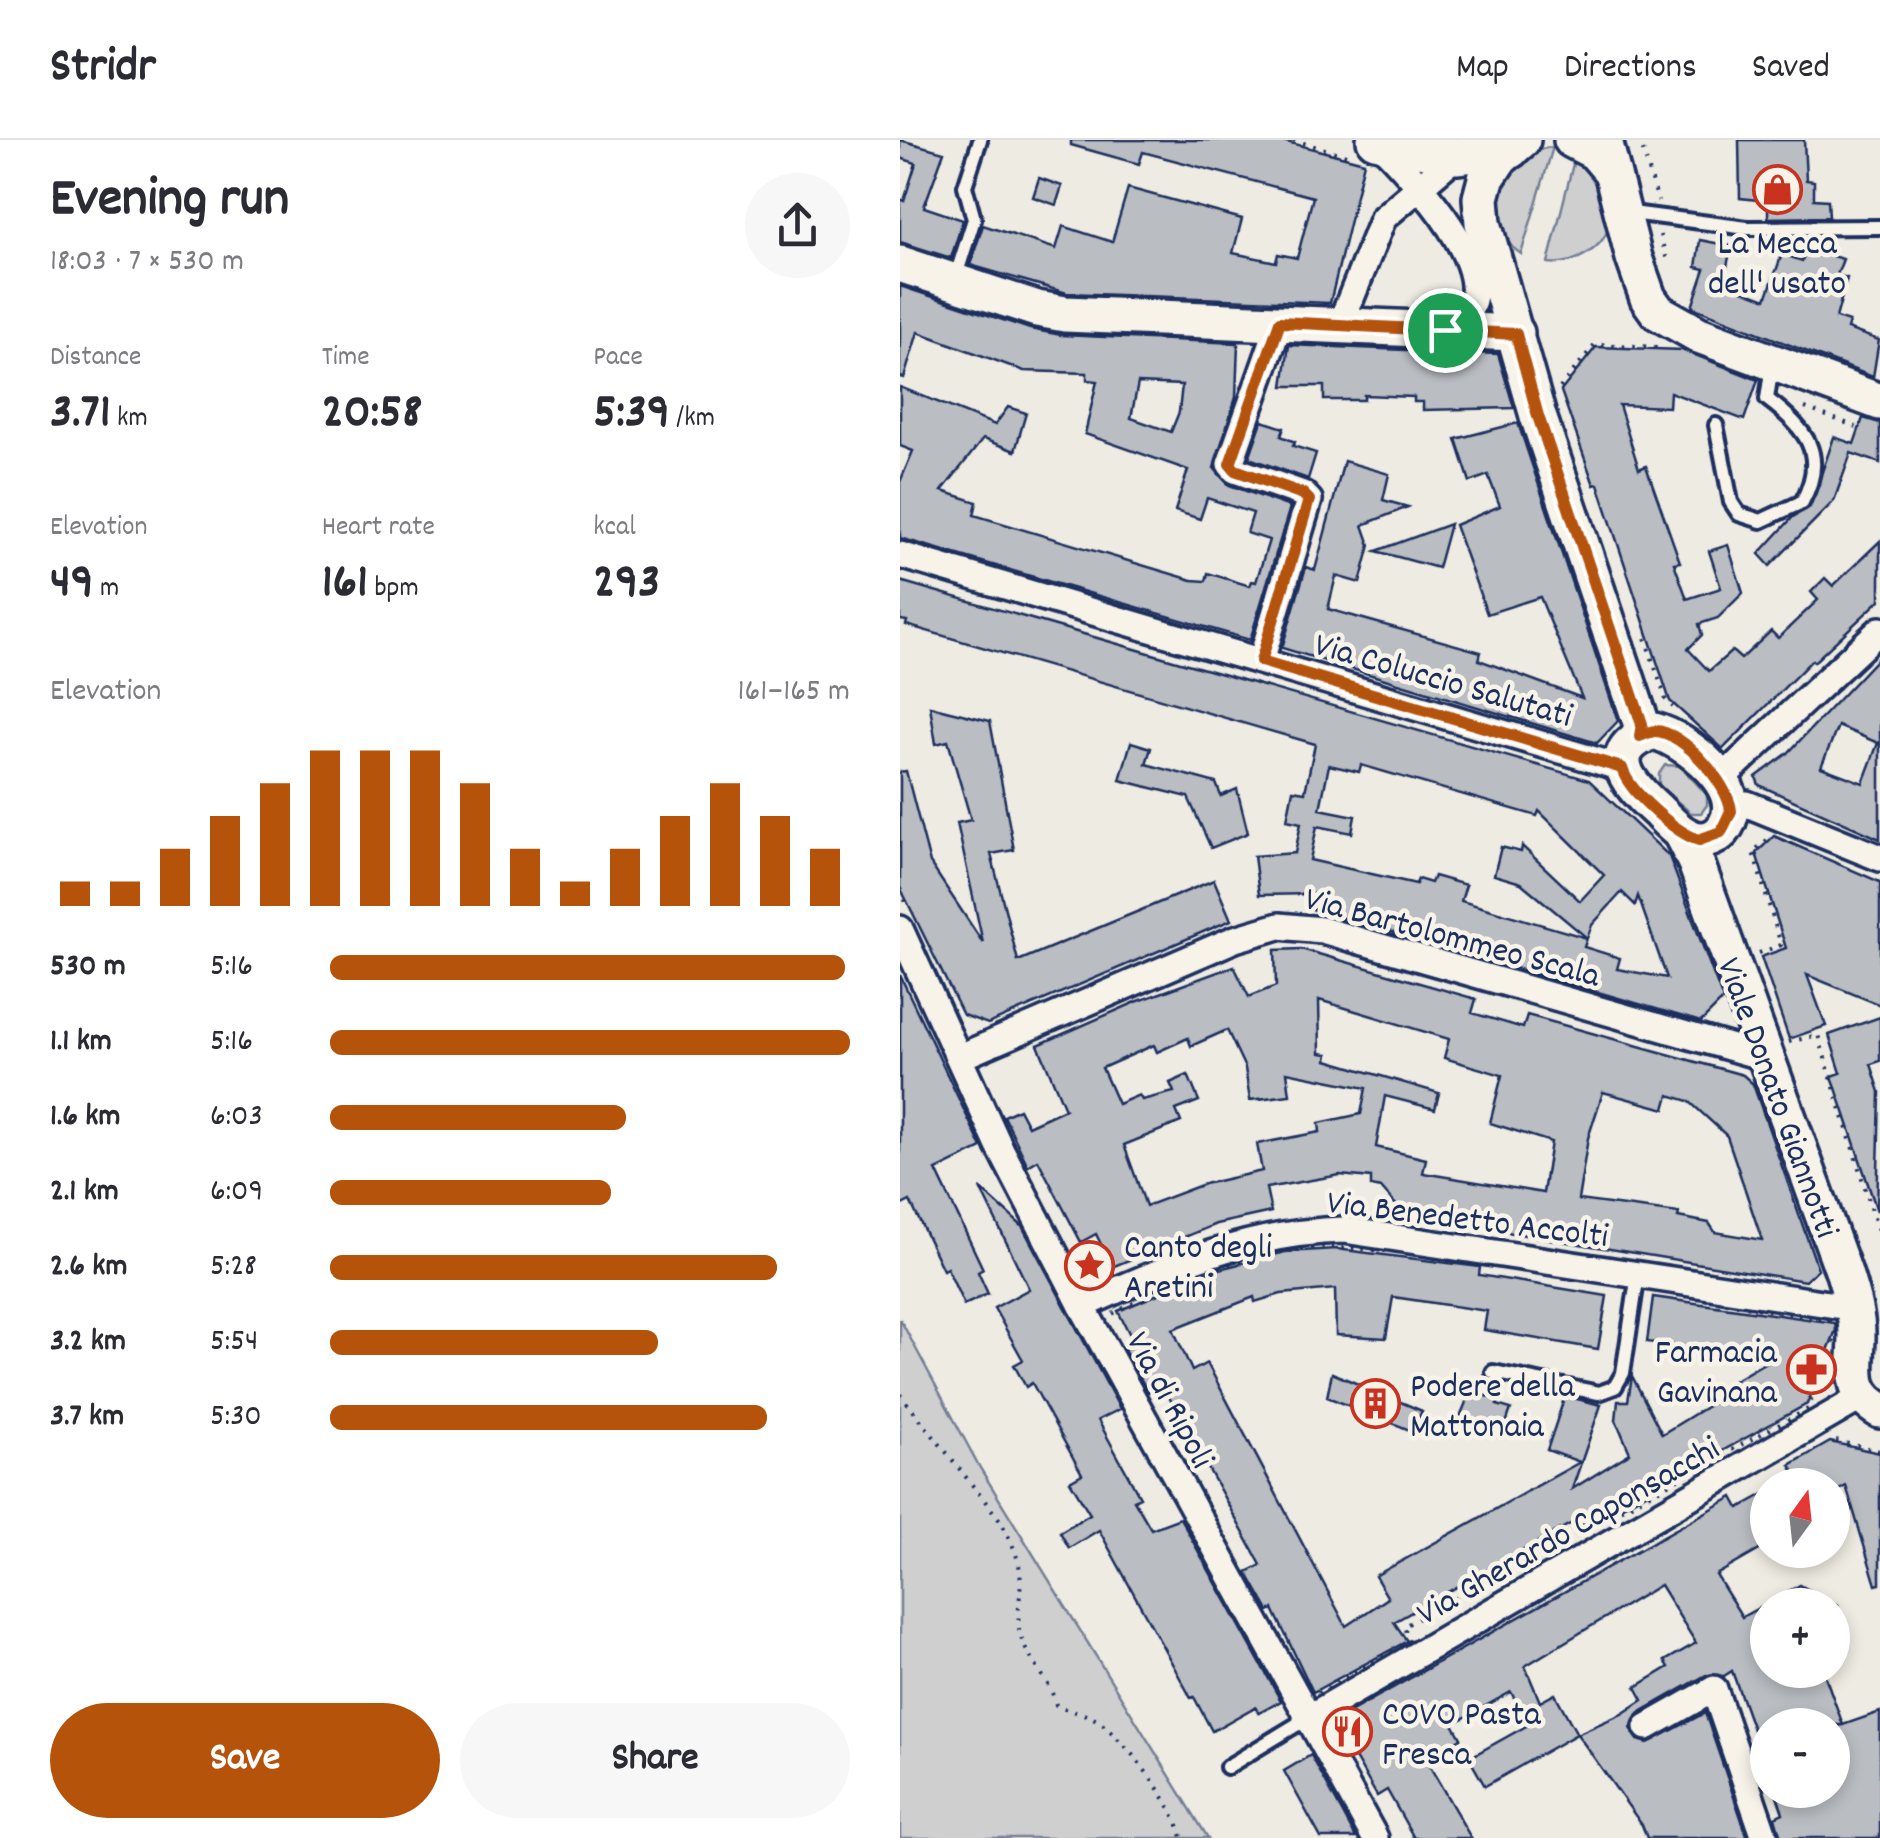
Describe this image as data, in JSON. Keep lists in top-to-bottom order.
{
  "streets": {
    "main road": ["Viale Donato Giannotti"],
    "street": [
      "Via Coluccio Salutati",
      "Via Bartolommeo Scala",
      "Via Benedetto Accolti",
      "Via di Ripoli",
      "Via Gherardo Caponsacchi"
    ]
  },
  "crossings": [
    ["Via Bartolommeo Scala", "Viale Donato Giannotti"],
    ["Via Bartolommeo Scala", "Via di Ripoli"],
    ["Viale Donato Giannotti", "Via Benedetto Accolti"],
    ["Viale Donato Giannotti", "Via Gherardo Caponsacchi"],
    ["Via Benedetto Accolti", "Via di Ripoli"],
    ["Via di Ripoli", "Via Gherardo Caponsacchi"]
  ],
  "places": {
    "shop": ["La Mecca dell' usato"],
    "place": ["Canto degli Aretini"],
    "pharmacy": ["Farmacia Gavinana"],
    "building": ["Podere della Mattonaia"],
    "restaurant": ["COVO Pasta Fresca"]
  },
  "north": "top",
  "page": {
    "header": "Stridr",
    "nav": ["Map", "Directions", "Saved"],
    "heading": ["Evening run", "18:03 · 7 × 530 m"],
    "stats": [
      ["Distance", "3.71 km"],
      ["Time", "20:58"],
      ["Pace", "5:39 /km"],
      ["Elevation", "49 m"],
      ["Heart rate", "161 bpm"],
      ["kcal", "293"]
    ],
    "chart": ["Elevation", "161–165 m"],
    "list": [
      {
        "name": "530 m",
        "note": "5:16"
      },
      {
        "name": "1.1 km",
        "note": "5:16"
      },
      {
        "name": "1.6 km",
        "note": "6:03"
      },
      {
        "name": "2.1 km",
        "note": "6:09"
      },
      {
        "name": "2.6 km",
        "note": "5:28"
      },
      {
        "name": "3.2 km",
        "note": "5:54"
      },
      {
        "name": "3.7 km",
        "note": "5:30"
      }
    ],
    "map_buttons": ["+", "−"],
    "buttons": ["Save", "Share"]
  }
}
